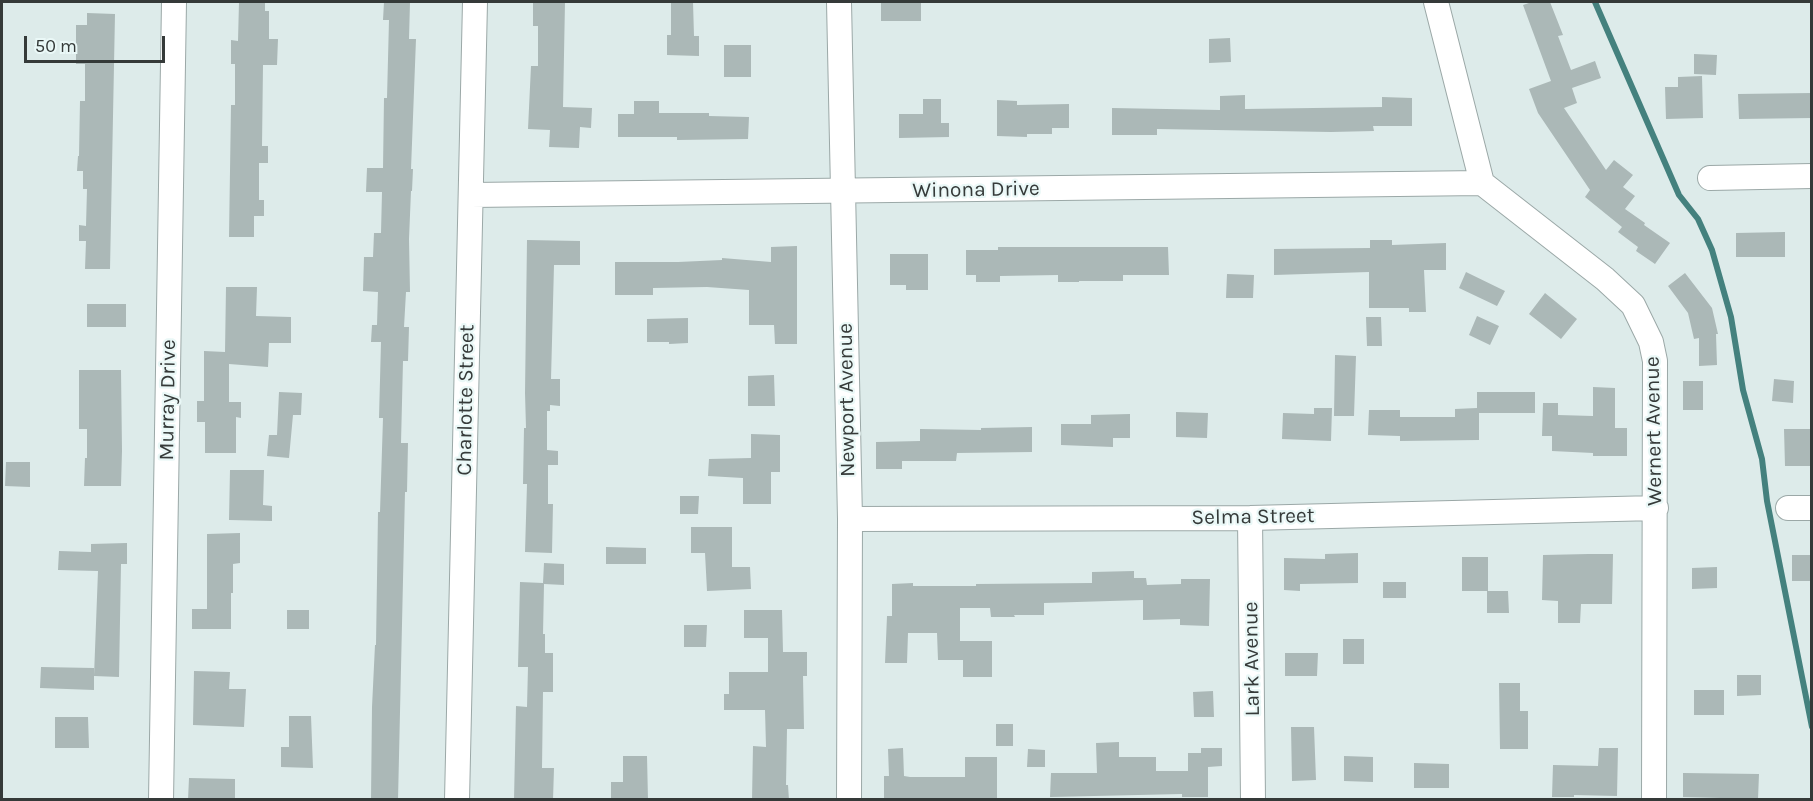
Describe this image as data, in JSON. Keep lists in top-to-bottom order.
{
  "streets": {
    "street": [
      "Winona Drive",
      "Murray Drive",
      "Charlotte Street",
      "Newport Avenue",
      "Wernert Avenue",
      "Selma Street",
      "Lark Avenue"
    ]
  },
  "crossings": [
    ["Winona Drive", "Charlotte Street"],
    ["Winona Drive", "Newport Avenue"],
    ["Winona Drive", "Wernert Avenue"],
    ["Newport Avenue", "Selma Street"],
    ["Wernert Avenue", "Selma Street"],
    ["Selma Street", "Lark Avenue"]
  ],
  "scale_bar": "50 m"
}
